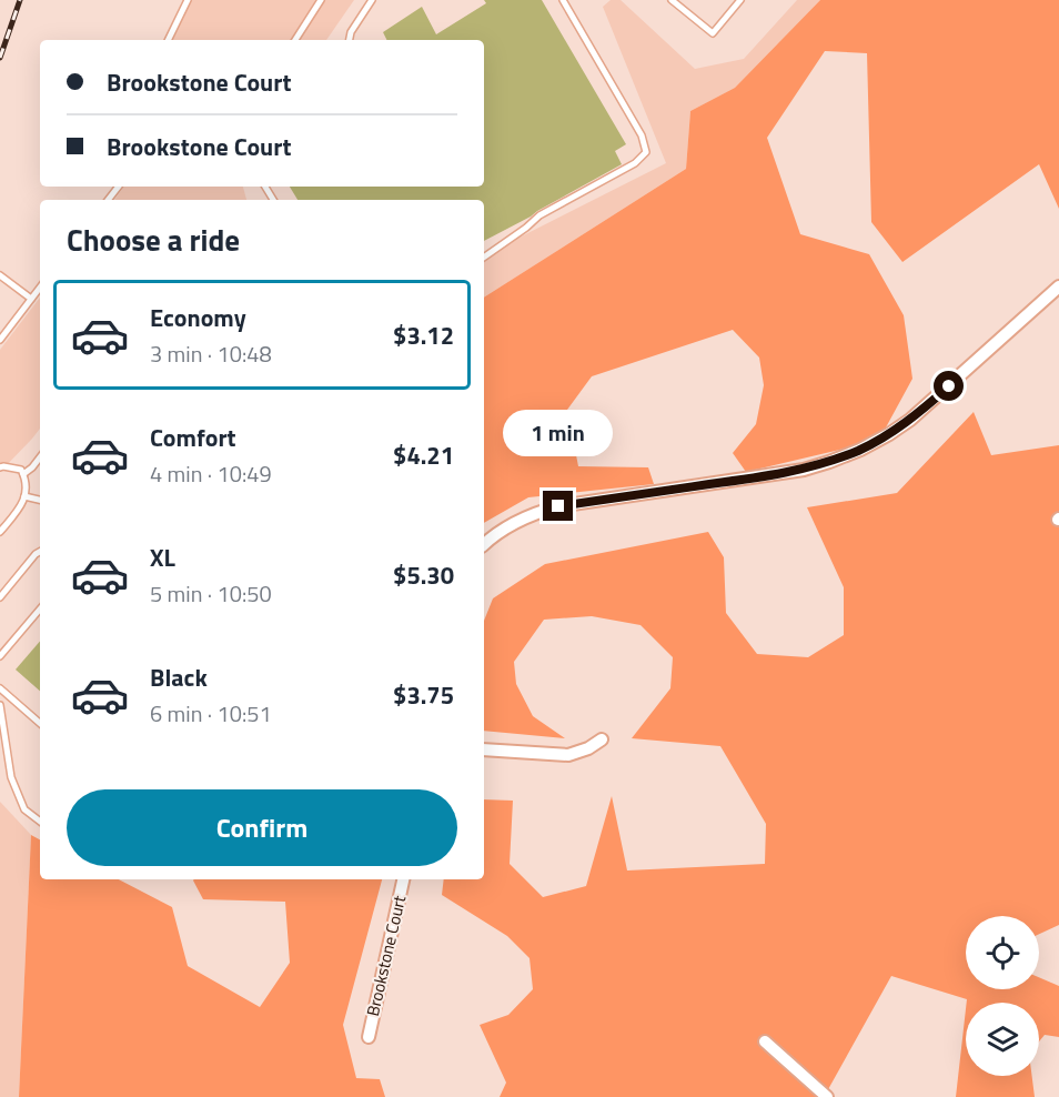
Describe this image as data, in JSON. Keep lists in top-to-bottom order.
{
  "streets": {
    "street": ["Brookstone Court"]
  },
  "page": {
    "banner": ["Brookstone Court", "Brookstone Court"],
    "heading": "Choose a ride",
    "list": [
      {
        "name": "Economy",
        "note": "3 min · 10:48",
        "value": "$3.12"
      },
      {
        "name": "Comfort",
        "note": "4 min · 10:49",
        "value": "$4.21"
      },
      {
        "name": "XL",
        "note": "5 min · 10:50",
        "value": "$5.30"
      },
      {
        "name": "Black",
        "note": "6 min · 10:51",
        "value": "$3.75"
      }
    ],
    "bubble": "1 min",
    "buttons": "Confirm"
  }
}
